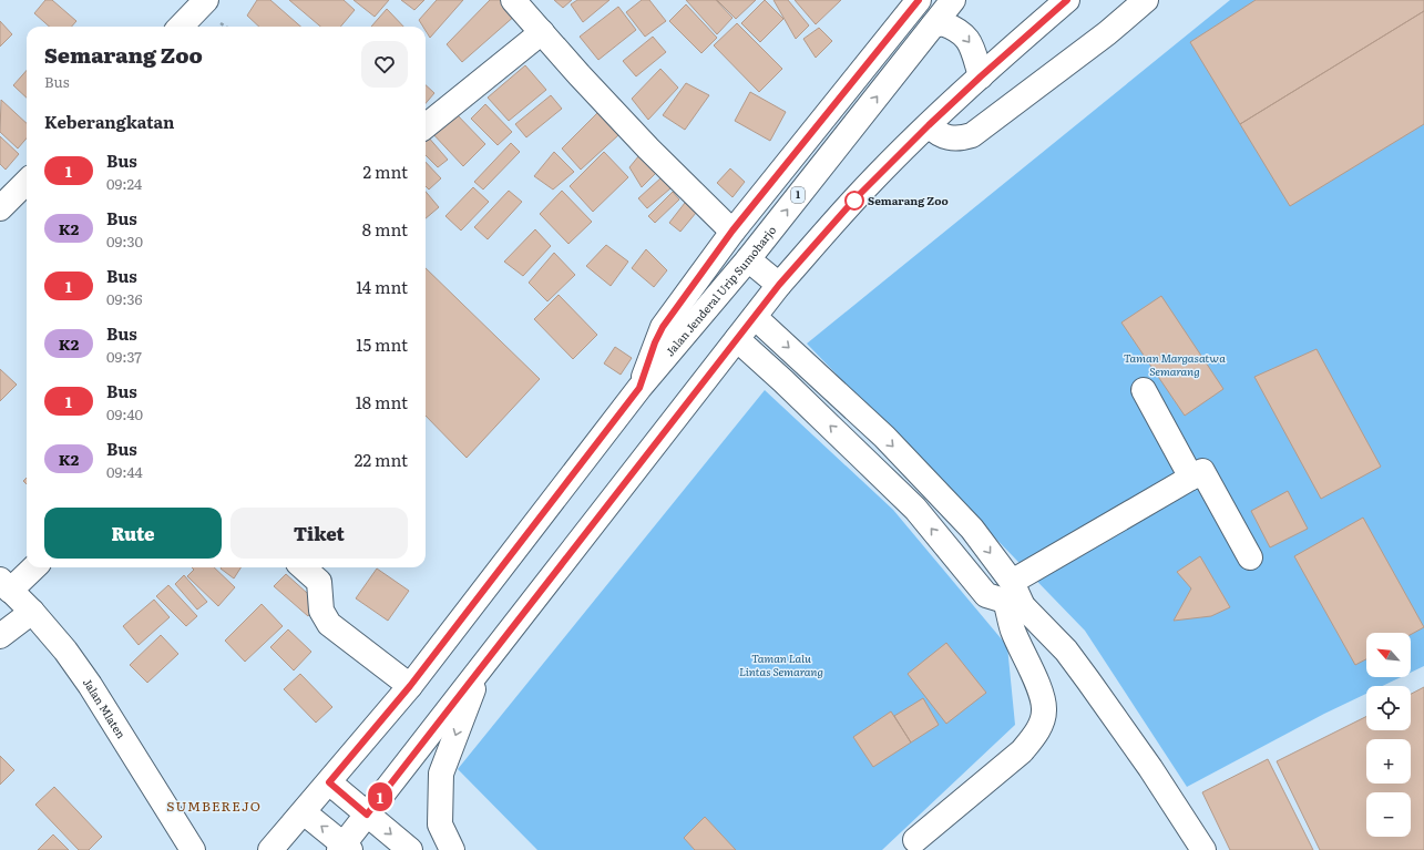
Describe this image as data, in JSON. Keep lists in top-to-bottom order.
{
  "streets": {
    "main road": ["1", "Jalan Jenderal Urip Sumoharjo", "Jalan Mlaten"]
  },
  "districts": ["SUMBEREJO"],
  "parks": ["Taman Margasatwa Semarang", "Taman Lalu Lintas Semarang"],
  "places": ["Semarang Zoo"],
  "lines": ["bus line 1"],
  "north": "top left",
  "page": {
    "on_map": "1",
    "heading": [
      ["Semarang Zoo", "Bus"],
      "Keberangkatan"
    ],
    "list": [
      {
        "mark": "1",
        "name": "Bus",
        "note": "09:24",
        "value": "2 mnt"
      },
      {
        "mark": "K2",
        "name": "Bus",
        "note": "09:30",
        "value": "8 mnt"
      },
      {
        "mark": "1",
        "name": "Bus",
        "note": "09:36",
        "value": "14 mnt"
      },
      {
        "mark": "K2",
        "name": "Bus",
        "note": "09:37",
        "value": "15 mnt"
      },
      {
        "mark": "1",
        "name": "Bus",
        "note": "09:40",
        "value": "18 mnt"
      },
      {
        "mark": "K2",
        "name": "Bus",
        "note": "09:44",
        "value": "22 mnt"
      }
    ],
    "buttons": ["Rute", "Tiket"],
    "map_buttons": ["+", "−"]
  }
}
